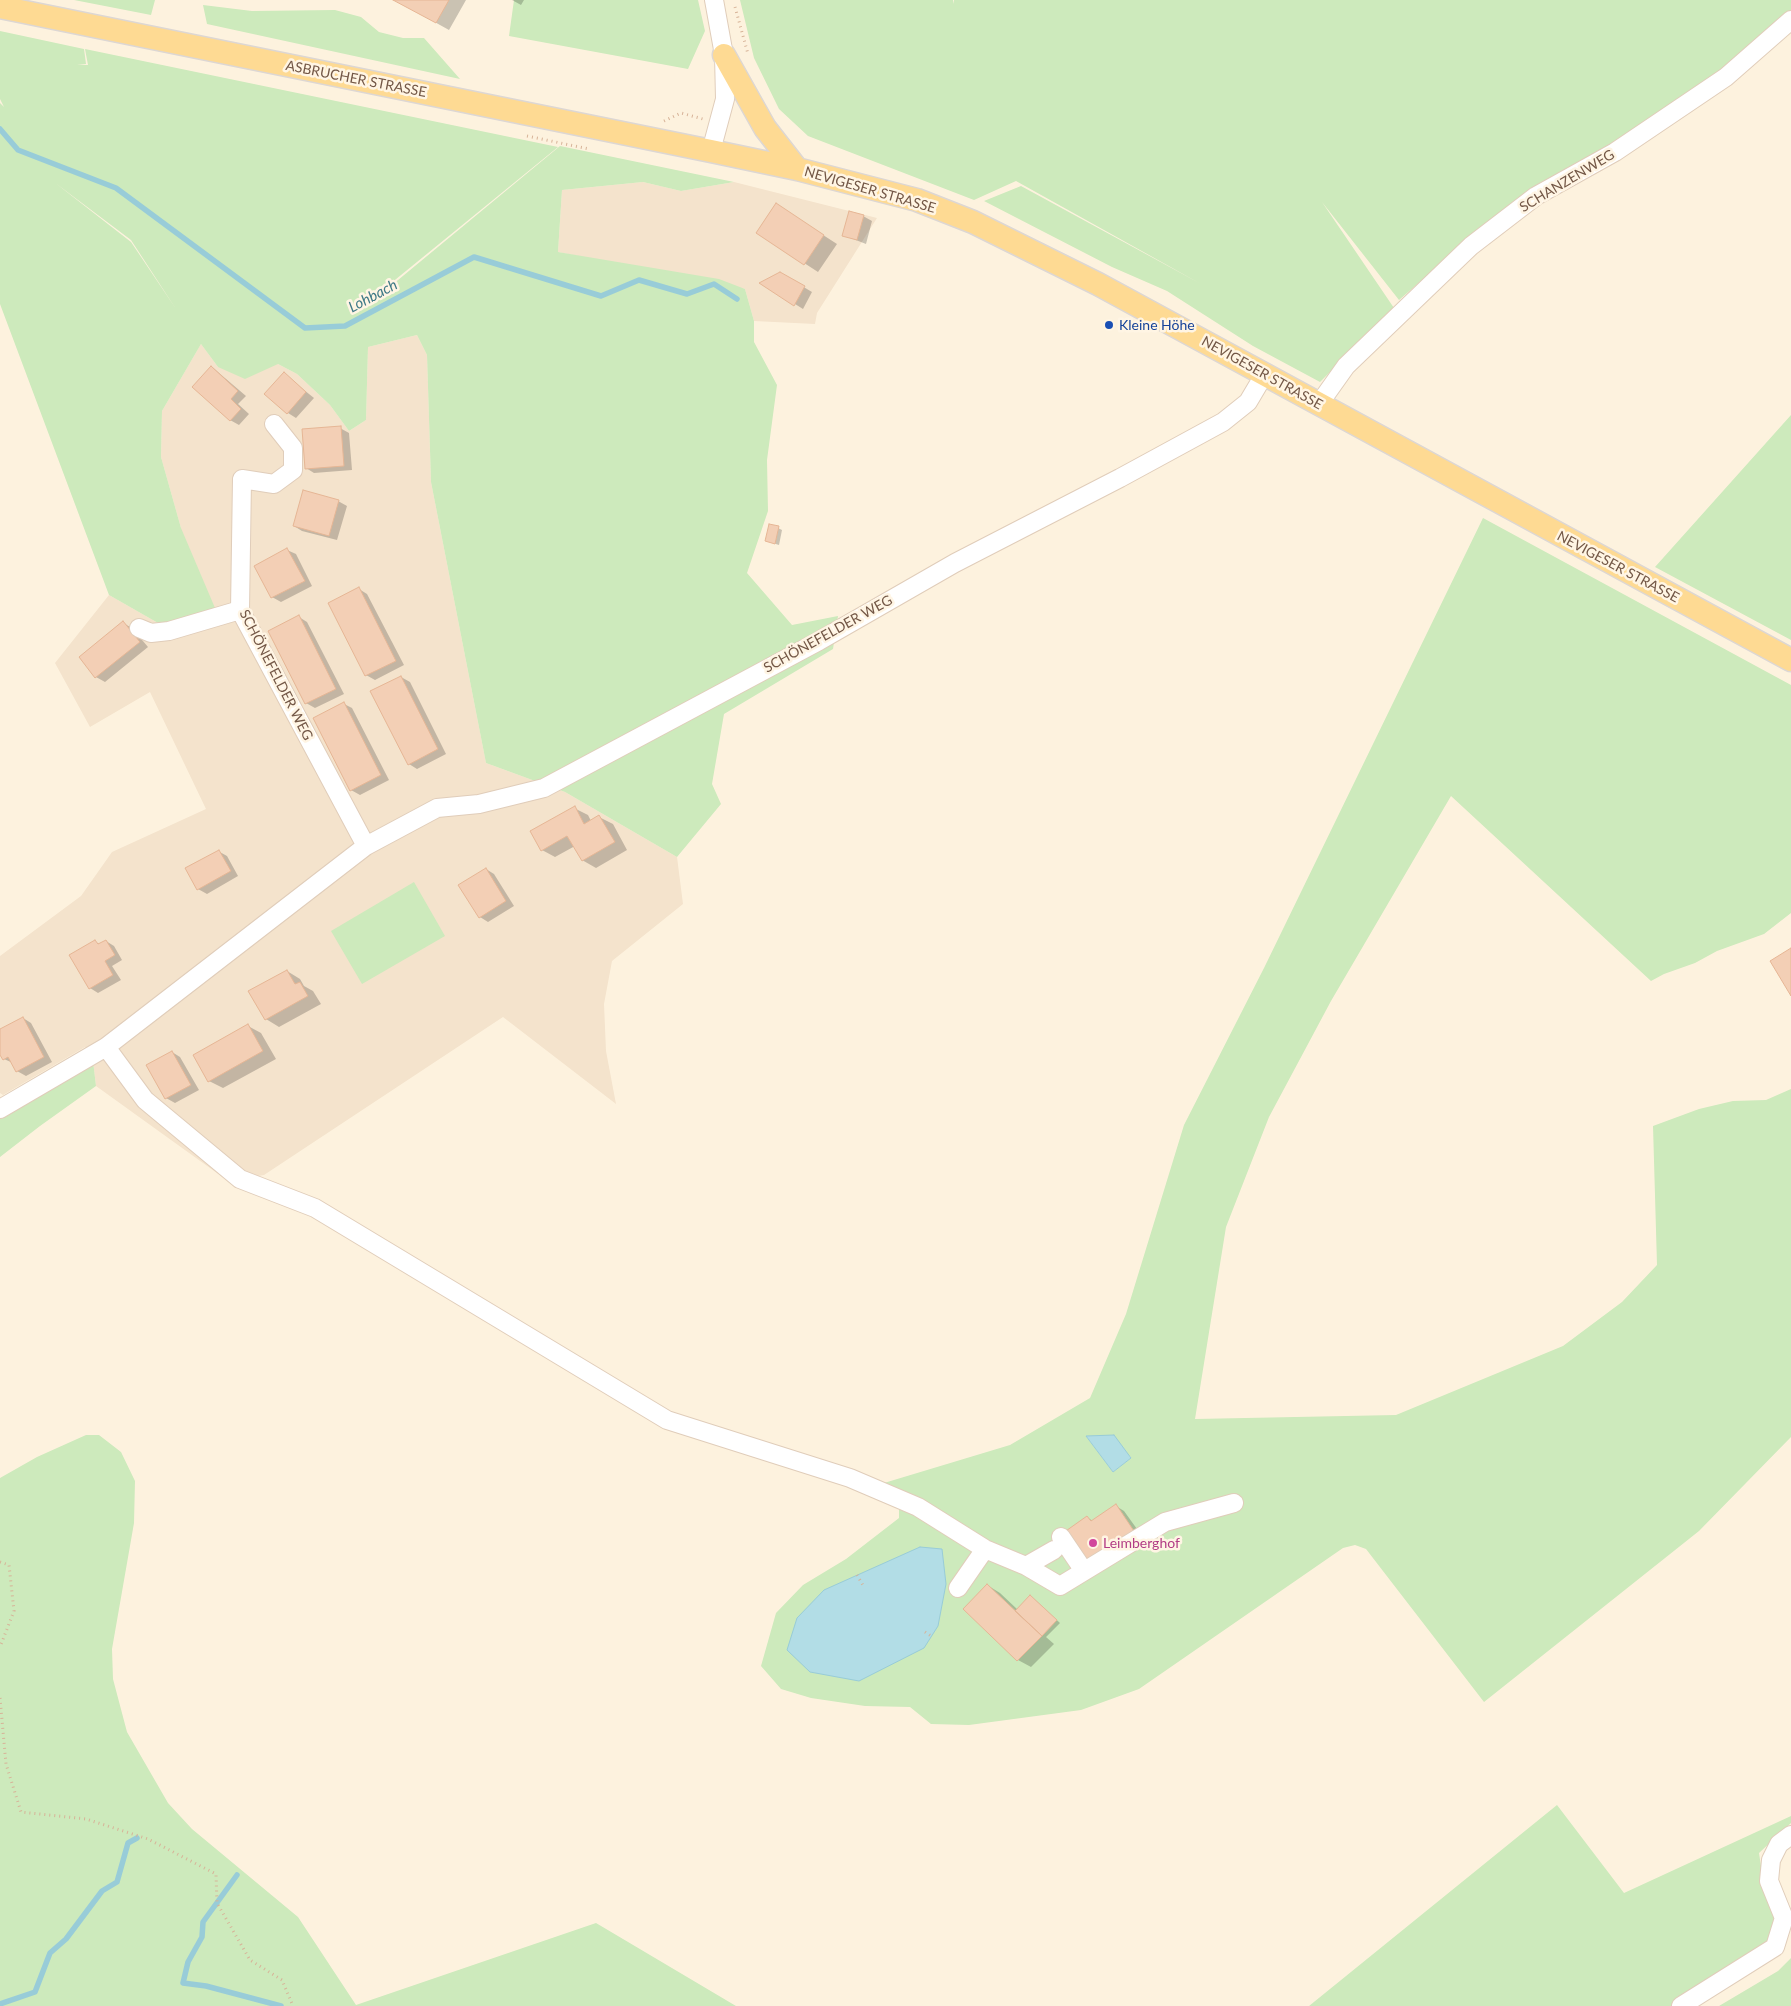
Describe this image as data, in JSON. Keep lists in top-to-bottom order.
{
  "streets": {
    "main road": ["ASBRUCHER STRASSE", "NEVIGESER STRASSE"],
    "street": ["SCHANZENWEG", "SCHÖNEFELDER WEG"]
  },
  "crossings": [
    ["ASBRUCHER STRASSE", "NEVIGESER STRASSE"],
    ["SCHANZENWEG", "NEVIGESER STRASSE"],
    ["NEVIGESER STRASSE", "SCHÖNEFELDER WEG"]
  ],
  "water": ["Lohbach"],
  "places": ["Kleine Höhe", "Leimberghof"]
}
